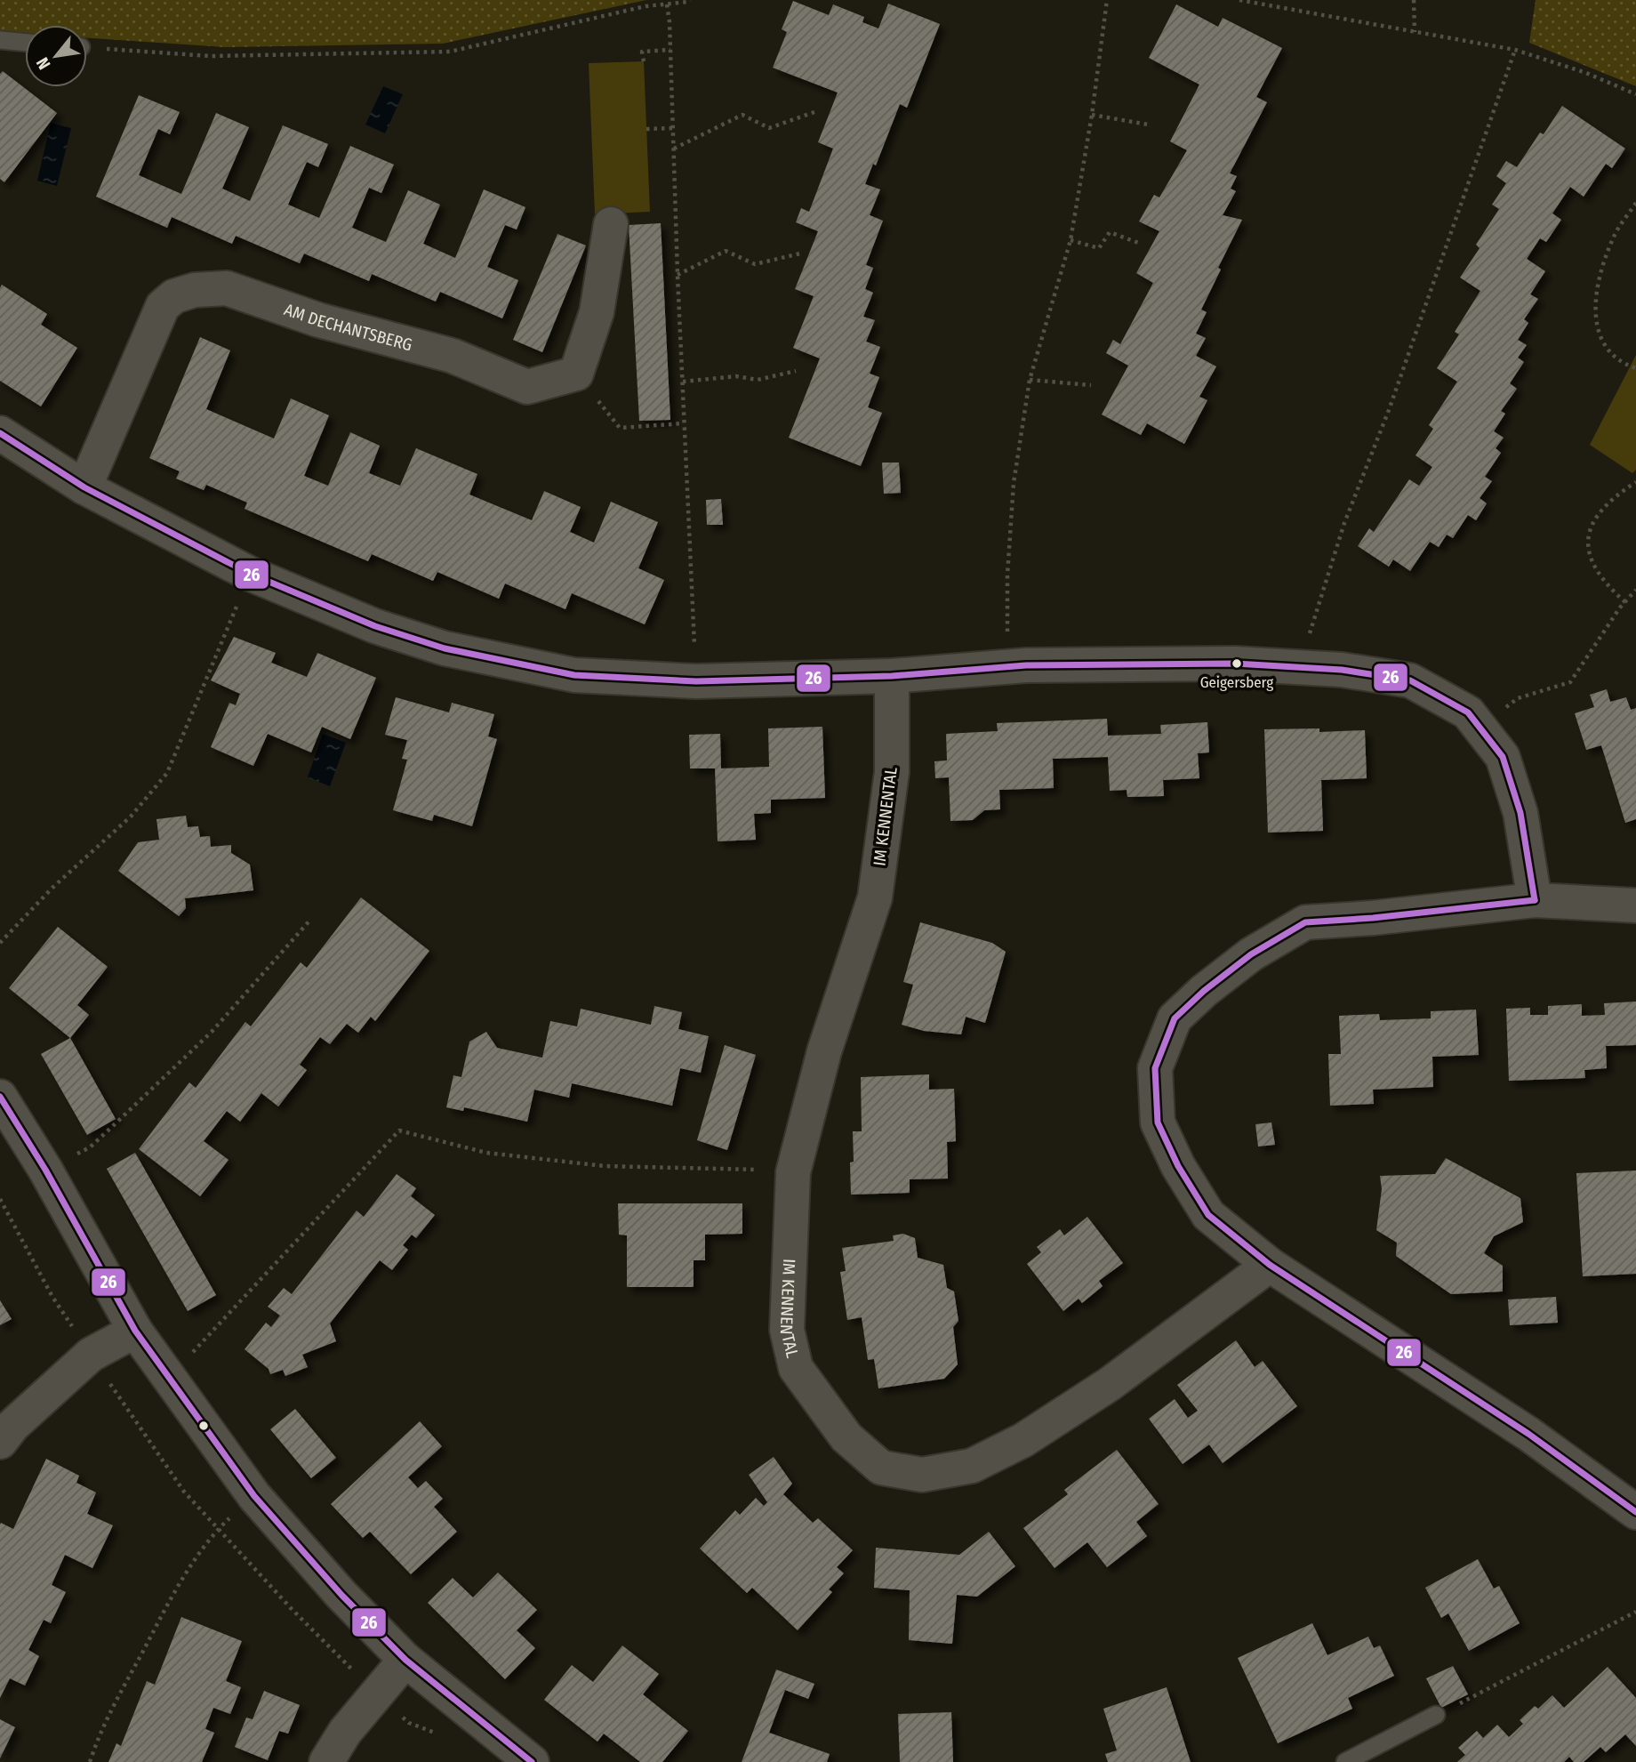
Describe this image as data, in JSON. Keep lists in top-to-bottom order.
{
  "streets": {
    "street": ["AM DECHANTSBERG", "IM KENNENTAL"]
  },
  "places": ["Geigersberg"],
  "lines": ["transit line 26"],
  "north": "bottom left"
}
